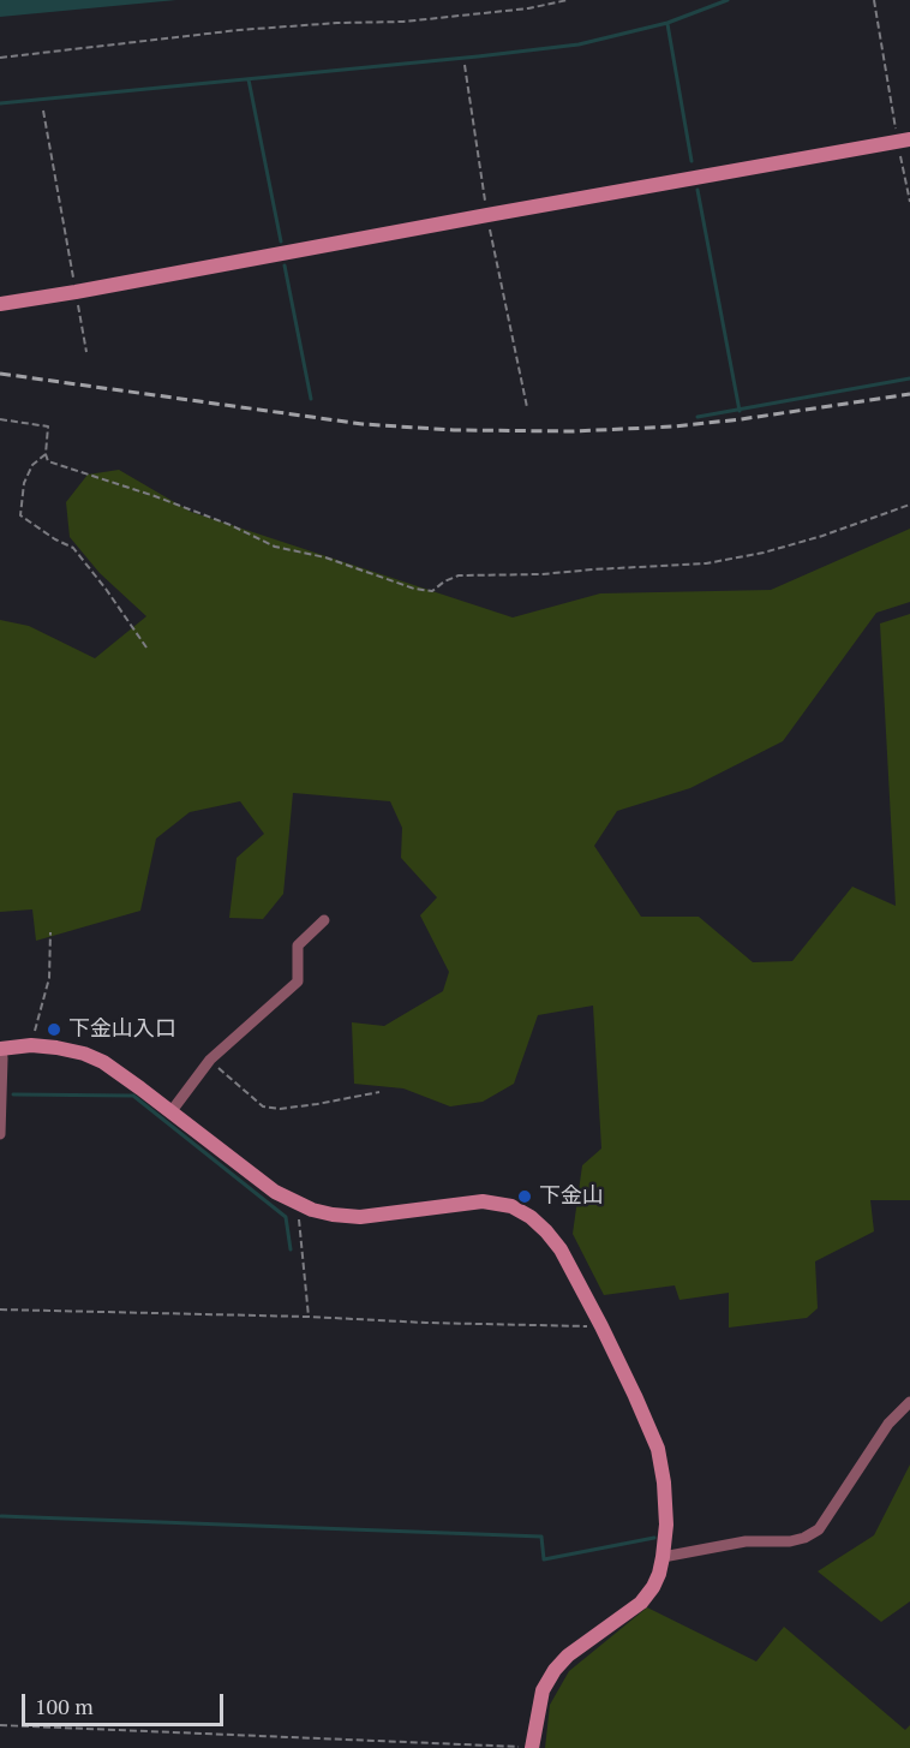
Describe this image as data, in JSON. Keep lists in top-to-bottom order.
{
  "places": ["下金山入口", "下金山"],
  "scale_bar": "100 m"
}
